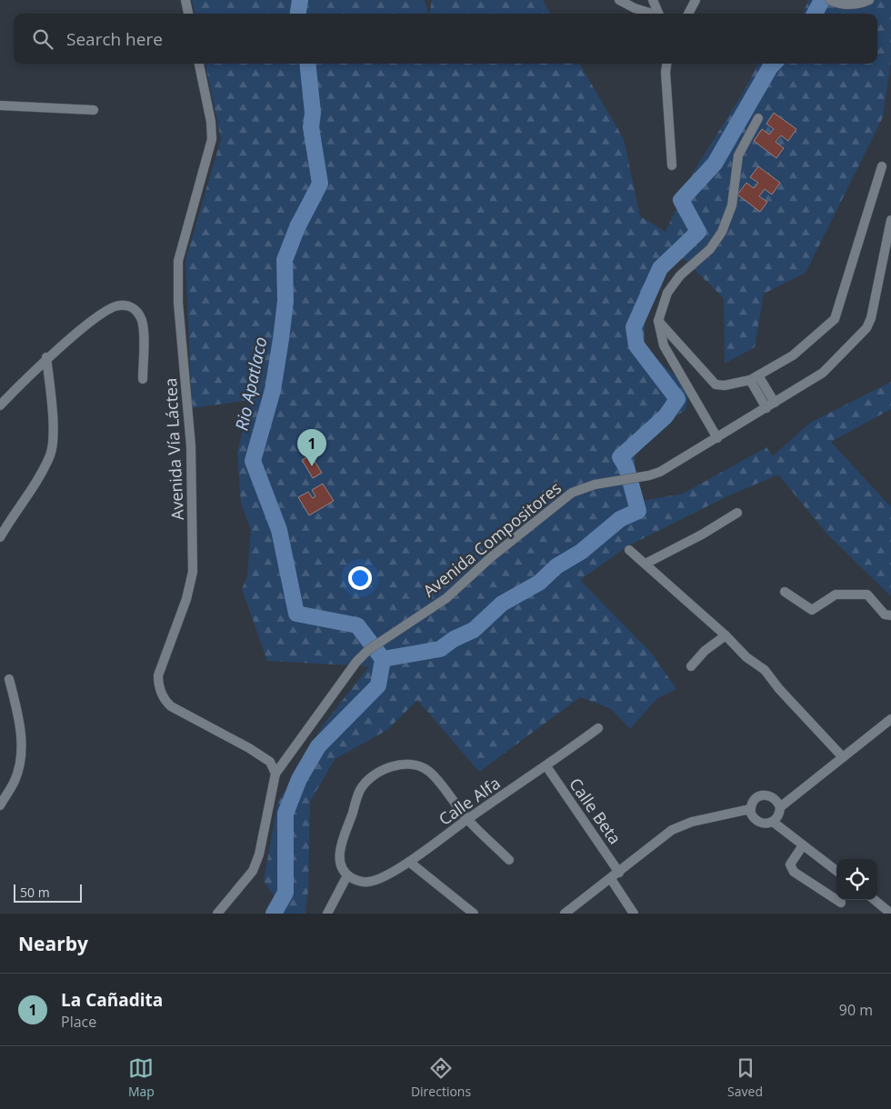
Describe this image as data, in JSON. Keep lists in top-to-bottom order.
{
  "streets": {
    "street": [
      "Avenida Vía Láctea",
      "Avenida Compositores",
      "Calle Alfa",
      "Calle Beta"
    ]
  },
  "crossings": [
    ["Avenida Vía Láctea", "Avenida Compositores"],
    ["Calle Alfa", "Calle Beta"]
  ],
  "water": ["Rio Apatlaco"],
  "scale_bar": "50 m",
  "page": {
    "search": "Search here",
    "pins": "1",
    "scale": "50 m",
    "heading": "Nearby",
    "list": [
      {
        "mark": "1",
        "name": "La Cañadita",
        "note": "Place",
        "value": "90 m"
      }
    ],
    "nav": ["Map", "Directions", "Saved"]
  }
}
